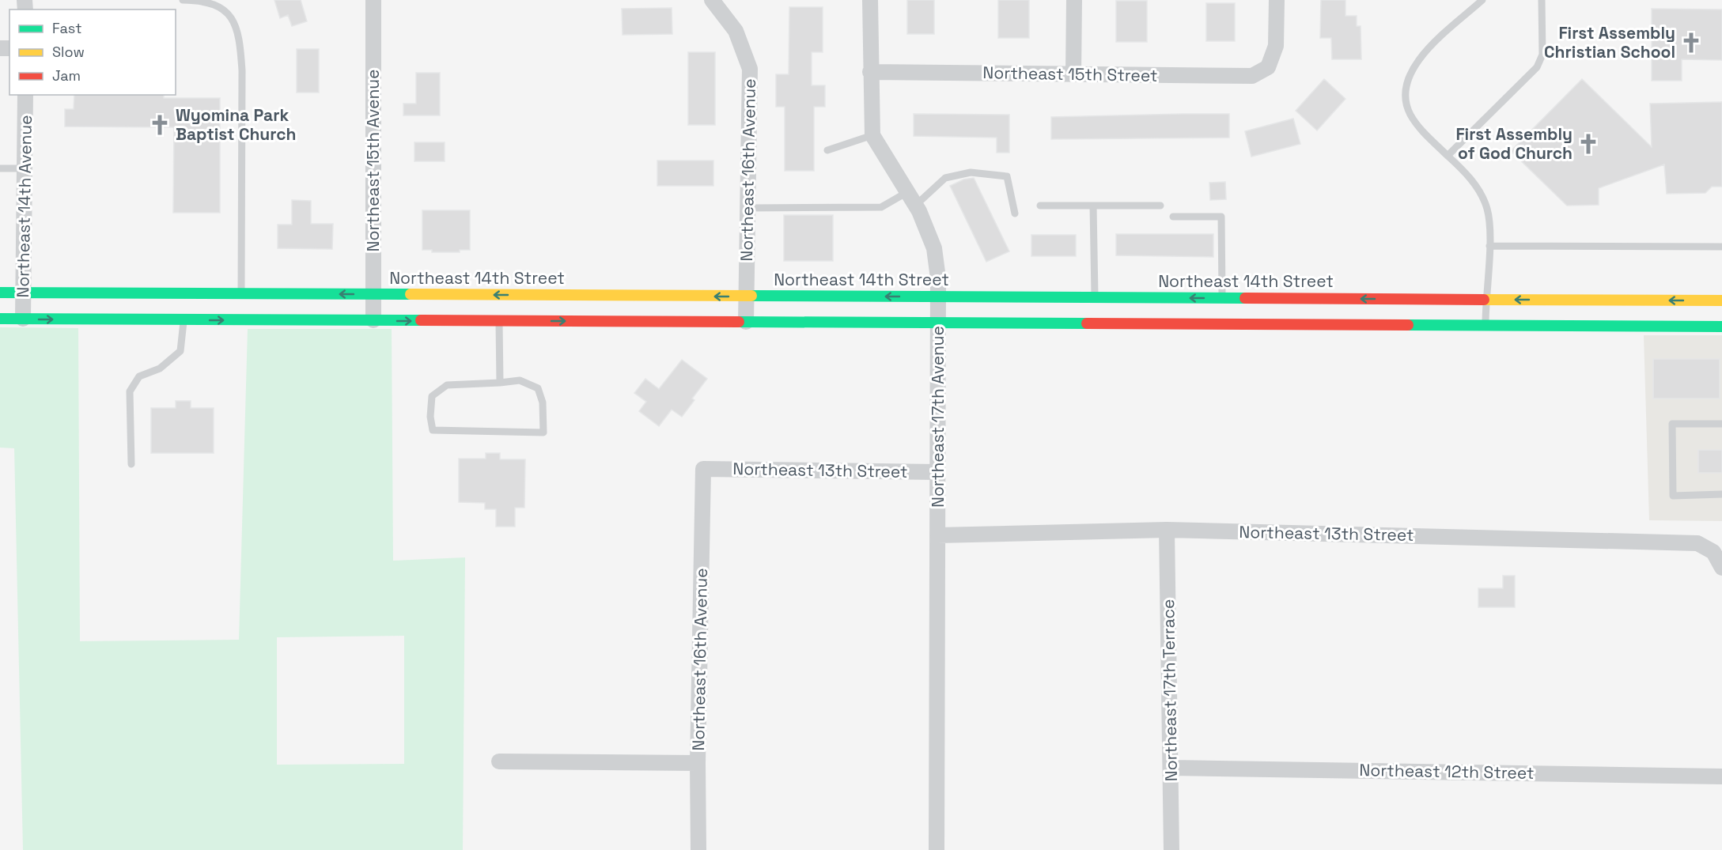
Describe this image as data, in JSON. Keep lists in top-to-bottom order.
{
  "streets": {
    "main road": ["Northeast 14th Street"],
    "street": [
      "Northeast 15th Street",
      "Northeast 15th Avenue",
      "Northeast 16th Avenue",
      "Northeast 14th Avenue",
      "Northeast 17th Avenue",
      "Northeast 13th Street",
      "Northeast 17th Terrace",
      "Northeast 12th Street"
    ]
  },
  "crossings": [
    ["Northeast 15th Street", "Northeast 17th Avenue"],
    ["Northeast 15th Avenue", "Northeast 14th Street"],
    ["Northeast 16th Avenue", "Northeast 14th Street"],
    ["Northeast 16th Avenue", "Northeast 13th Street"],
    ["Northeast 14th Avenue", "Northeast 14th Street"],
    ["Northeast 14th Street", "Northeast 17th Avenue"],
    ["Northeast 17th Avenue", "Northeast 13th Street"],
    ["Northeast 13th Street", "Northeast 17th Terrace"],
    ["Northeast 17th Terrace", "Northeast 12th Street"]
  ],
  "places": {
    "church": ["First Assembly Christian School", "Wyomina Park Baptist Church", "First Assembly of God Church"]
  },
  "legend": ["Fast", "Slow", "Jam"]
}
